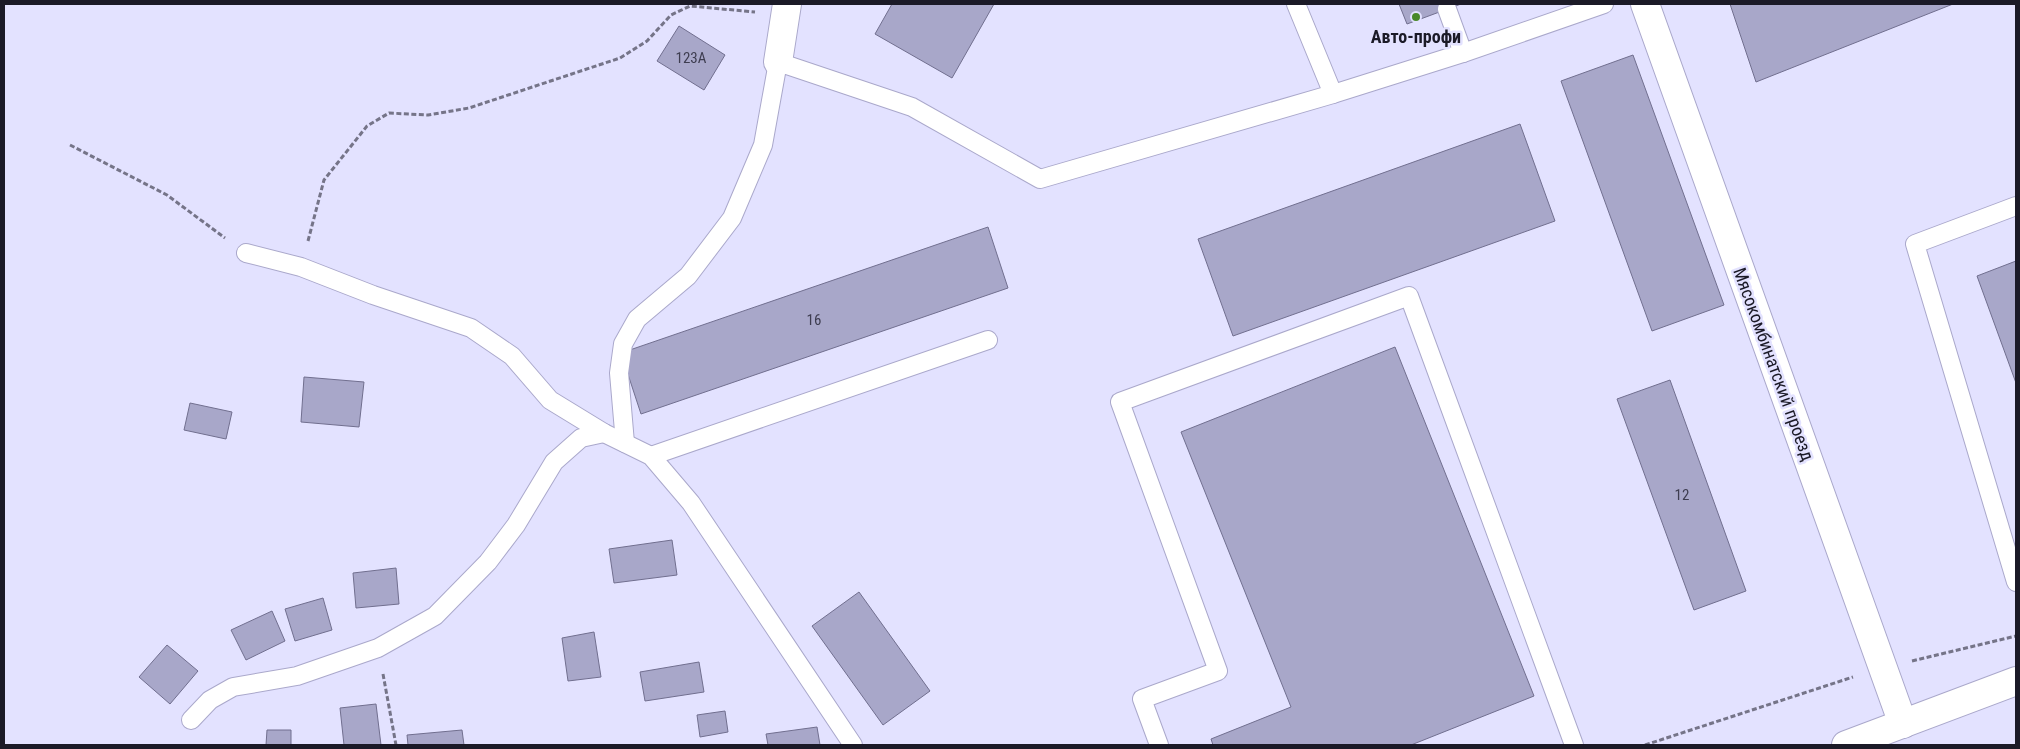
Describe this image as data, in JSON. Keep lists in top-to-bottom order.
{
  "streets": {
    "street": ["Мясокомбинатский проезд"]
  },
  "places": ["Авто-профи"],
  "house_numbers": ["123А", "16", "12"]
}
